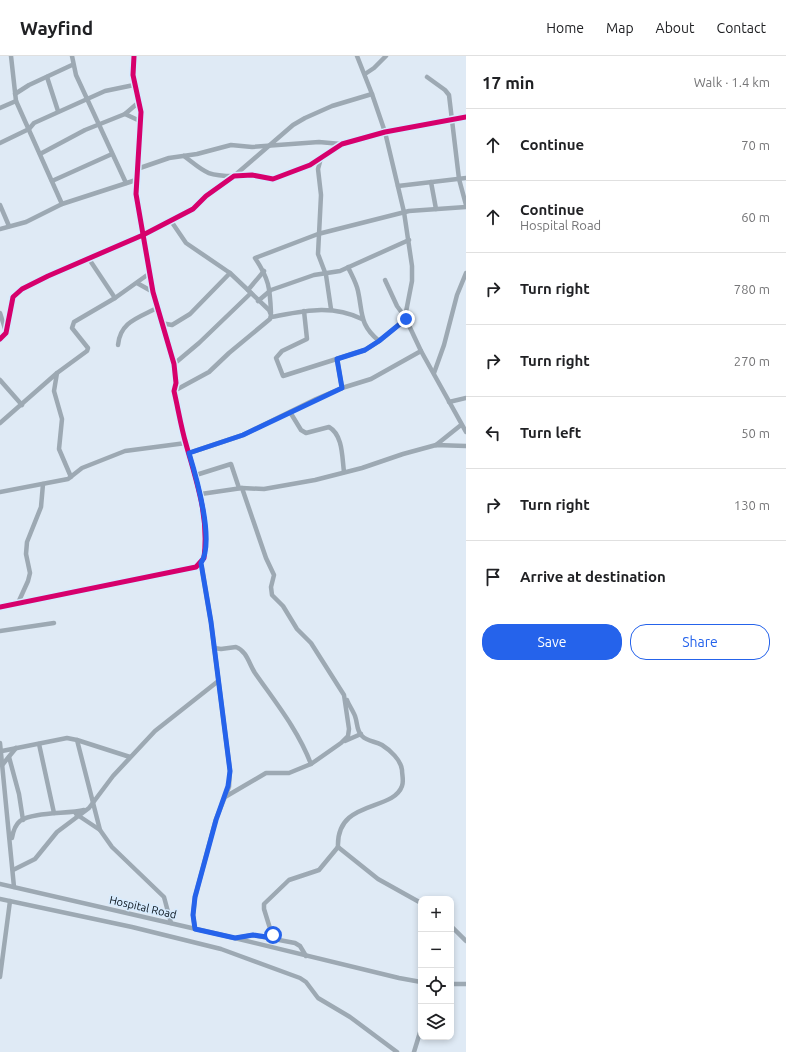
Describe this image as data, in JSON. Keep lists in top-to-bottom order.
{
  "streets": {
    "street": ["Hospital Road"]
  },
  "page": {
    "header": "Wayfind",
    "nav": [
      "Home",
      "Map",
      "About",
      "Contact"
    ],
    "heading": ["17 min", "Walk · 1.4 km"],
    "list": [
      ["Continue", "70 m"],
      ["Continue", "Hospital Road", "60 m"],
      ["Turn right", "780 m"],
      ["Turn right", "270 m"],
      ["Turn left", "50 m"],
      ["Turn right", "130 m"],
      "Arrive at destination"
    ],
    "buttons": ["Save", "Share"],
    "map_buttons": ["+", "−"]
  }
}
